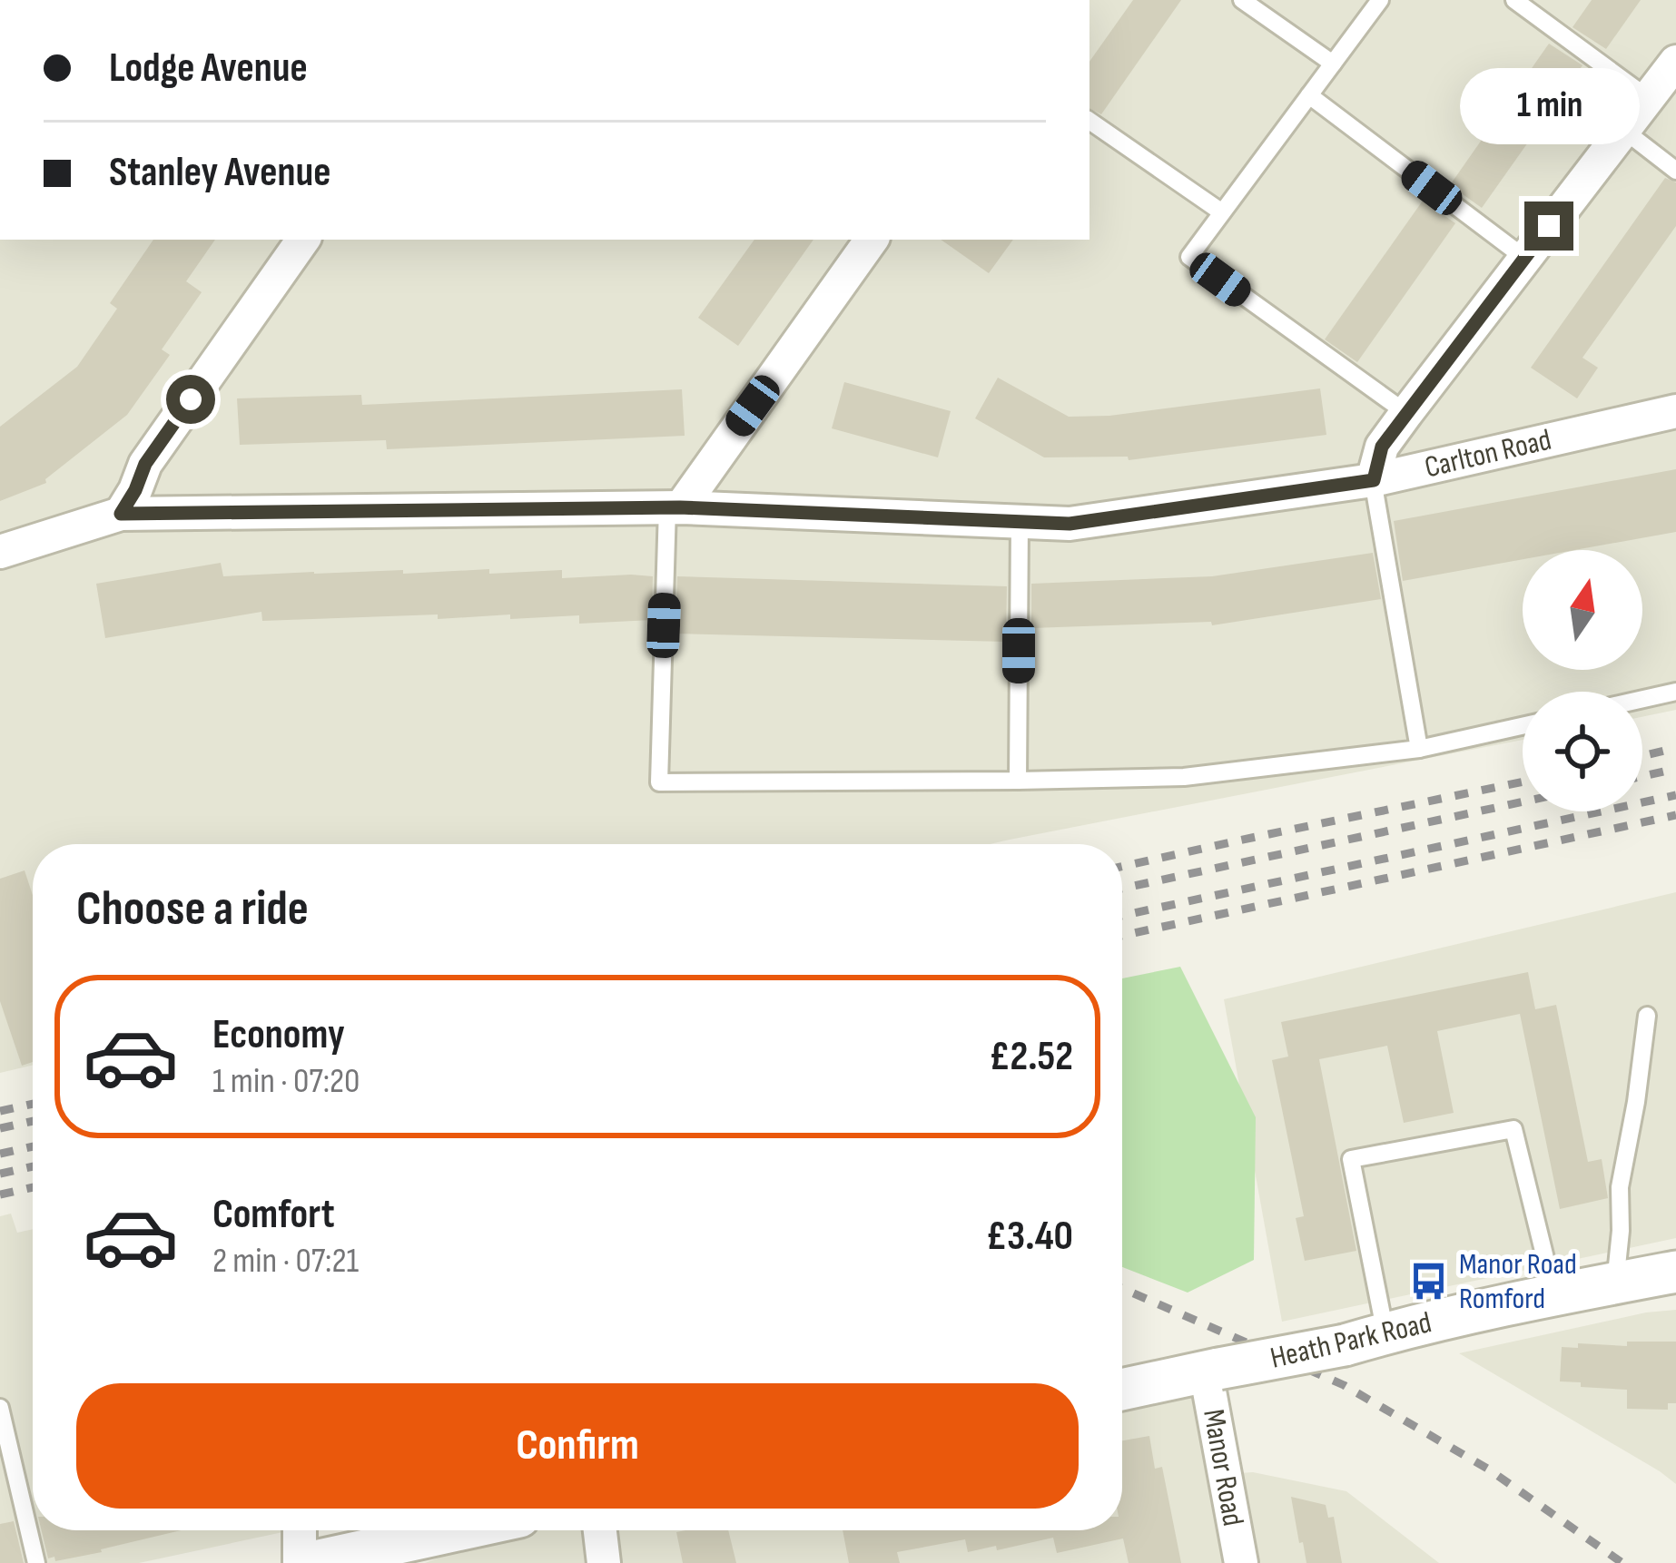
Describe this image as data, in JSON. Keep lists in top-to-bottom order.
{
  "streets": {
    "street": ["Carlton Road", "Heath Park Road", "Manor Road"]
  },
  "crossings": [
    ["Heath Park Road", "Manor Road"]
  ],
  "places": {
    "bus stop": ["Manor Road Romford"]
  },
  "north": "top",
  "page": {
    "banner": ["Lodge Avenue", "Stanley Avenue"],
    "bubble": "1 min",
    "heading": "Choose a ride",
    "list": [
      {
        "name": "Economy",
        "note": "1 min · 07:20",
        "value": "£2.52"
      },
      {
        "name": "Comfort",
        "note": "2 min · 07:21",
        "value": "£3.40"
      }
    ],
    "buttons": "Confirm"
  }
}
